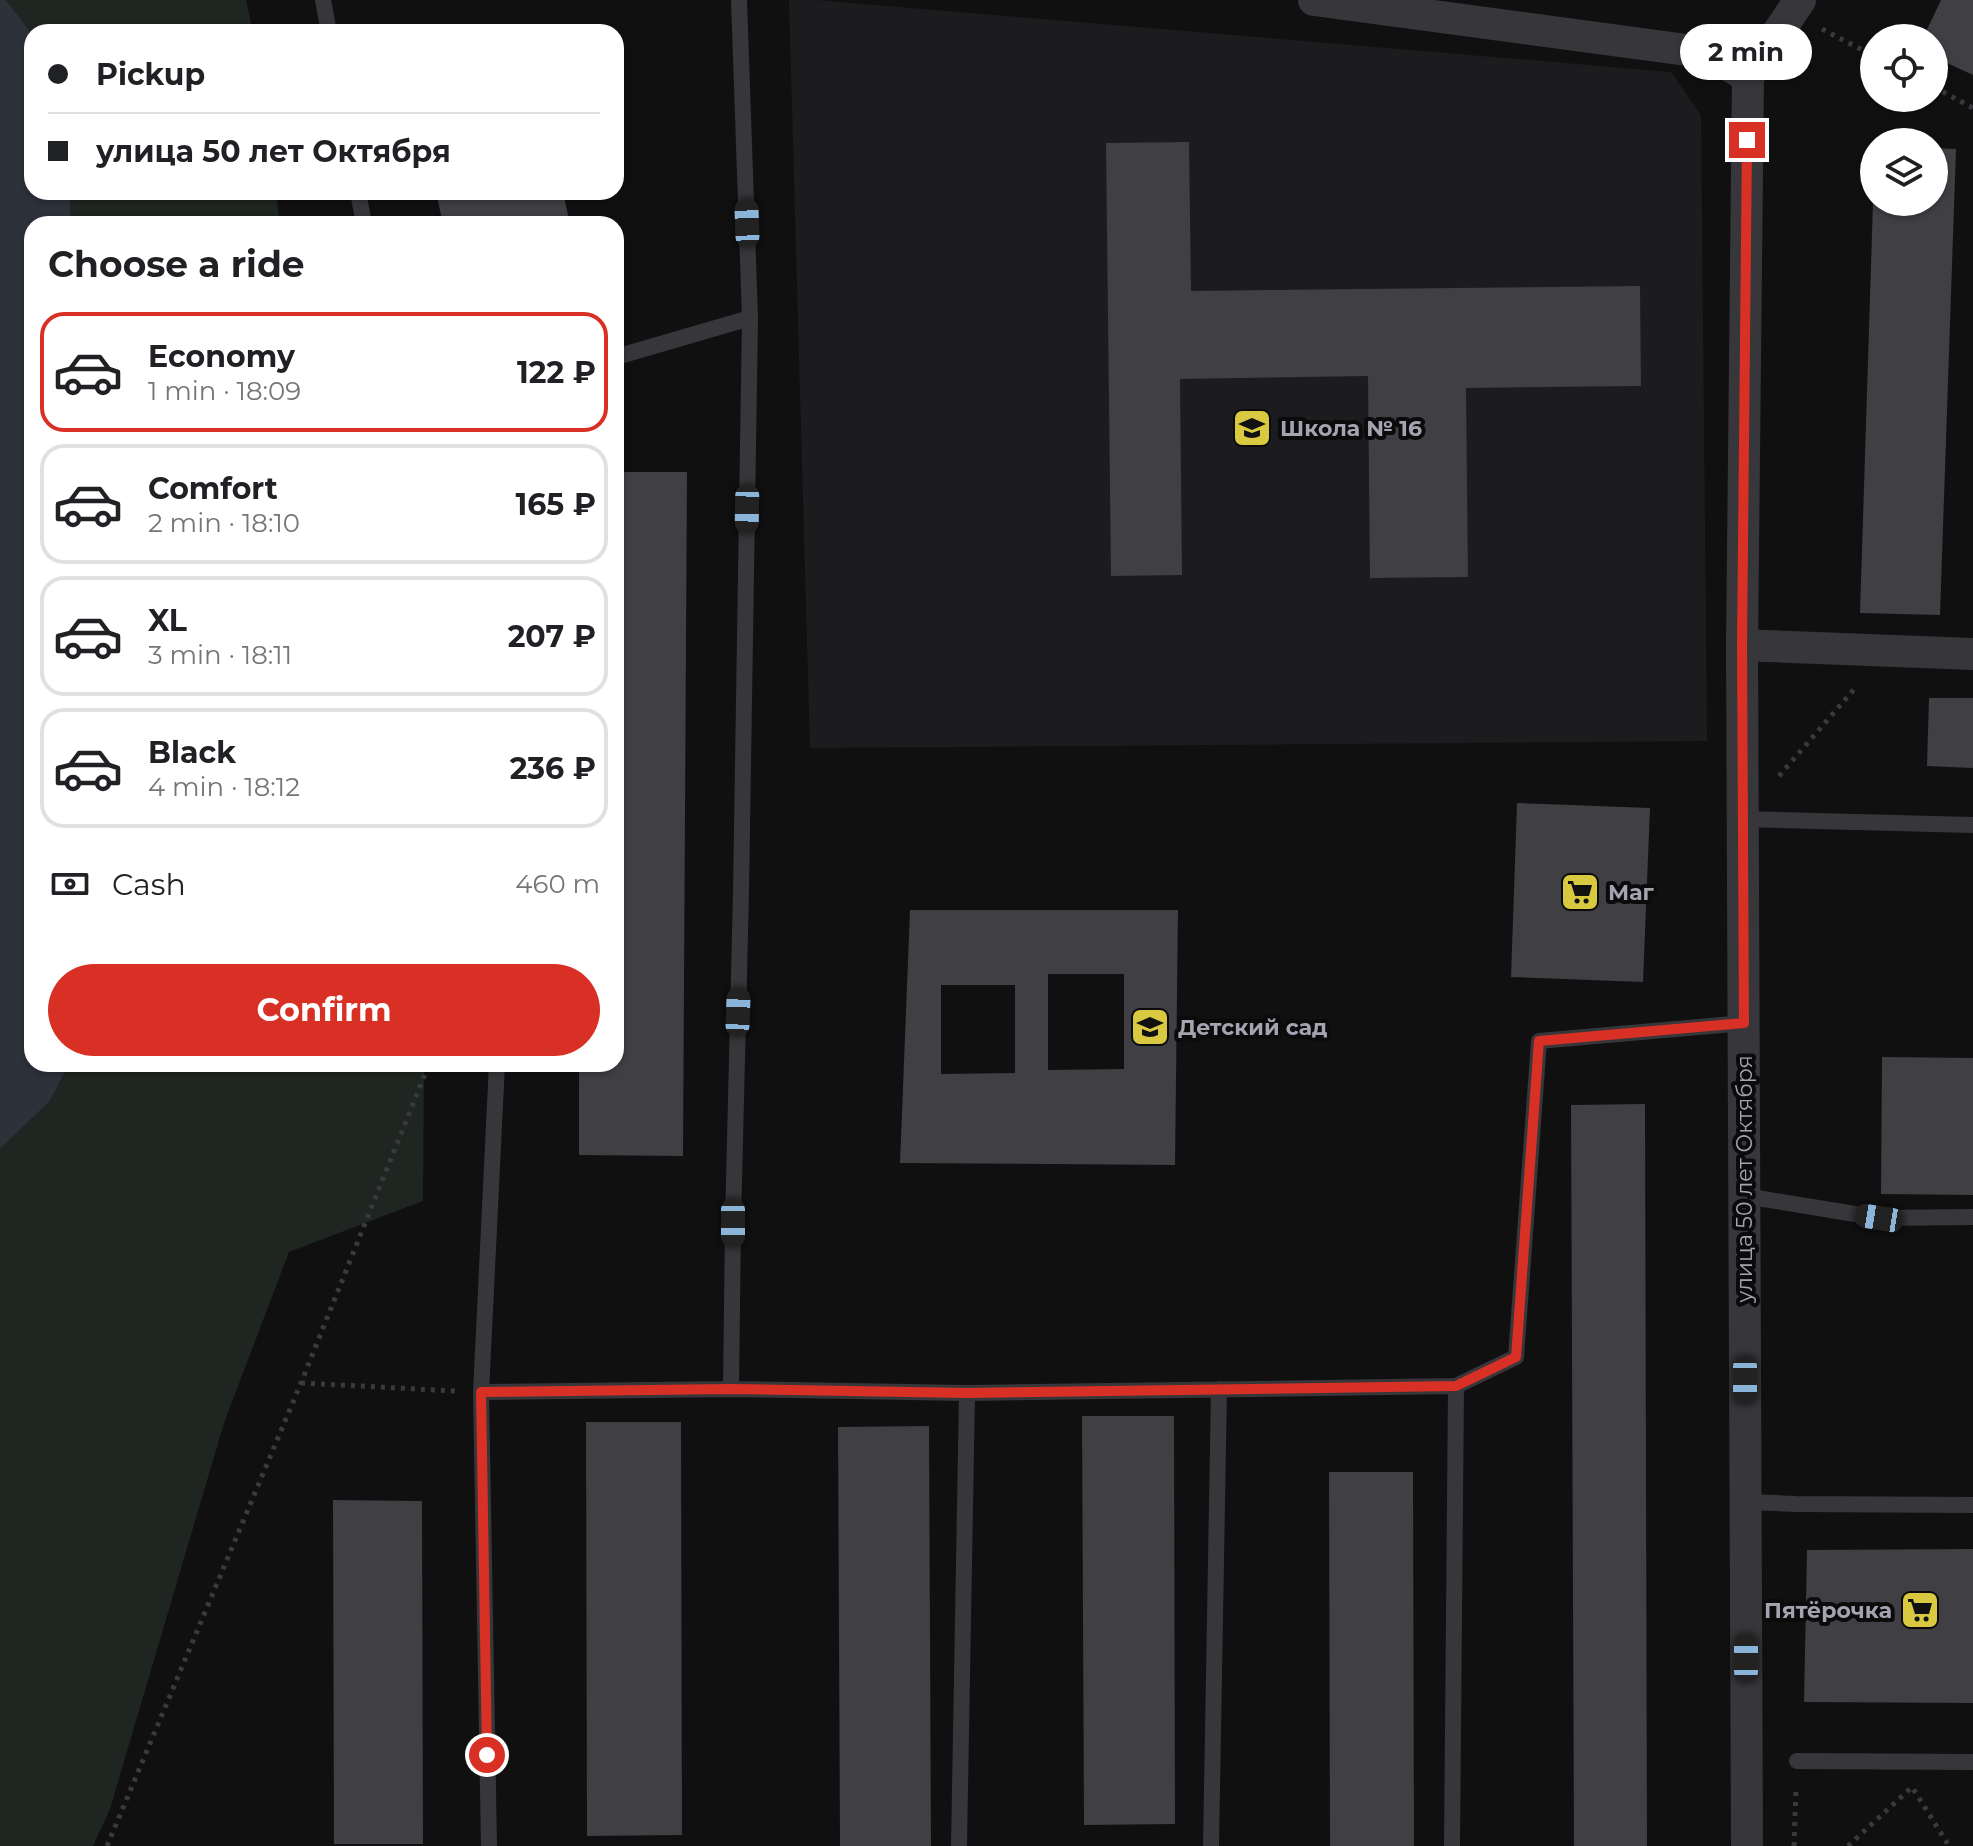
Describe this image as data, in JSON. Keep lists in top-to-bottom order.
{
  "streets": {
    "street": ["улица 50 лет Октября"]
  },
  "places": {
    "school or university": ["Школа № 16", "Детский сад"],
    "supermarket": ["Маг", "Пятёрочка"]
  },
  "page": {
    "bubble": "2 min",
    "banner": ["Pickup", "улица 50 лет Октября"],
    "heading": "Choose a ride",
    "list": [
      {
        "name": "Economy",
        "note": "1 min · 18:09",
        "value": "122 ₽"
      },
      {
        "name": "Comfort",
        "note": "2 min · 18:10",
        "value": "165 ₽"
      },
      {
        "name": "XL",
        "note": "3 min · 18:11",
        "value": "207 ₽"
      },
      {
        "name": "Black",
        "note": "4 min · 18:12",
        "value": "236 ₽"
      }
    ],
    "pay": ["Cash", "460 m"],
    "buttons": "Confirm"
  }
}
